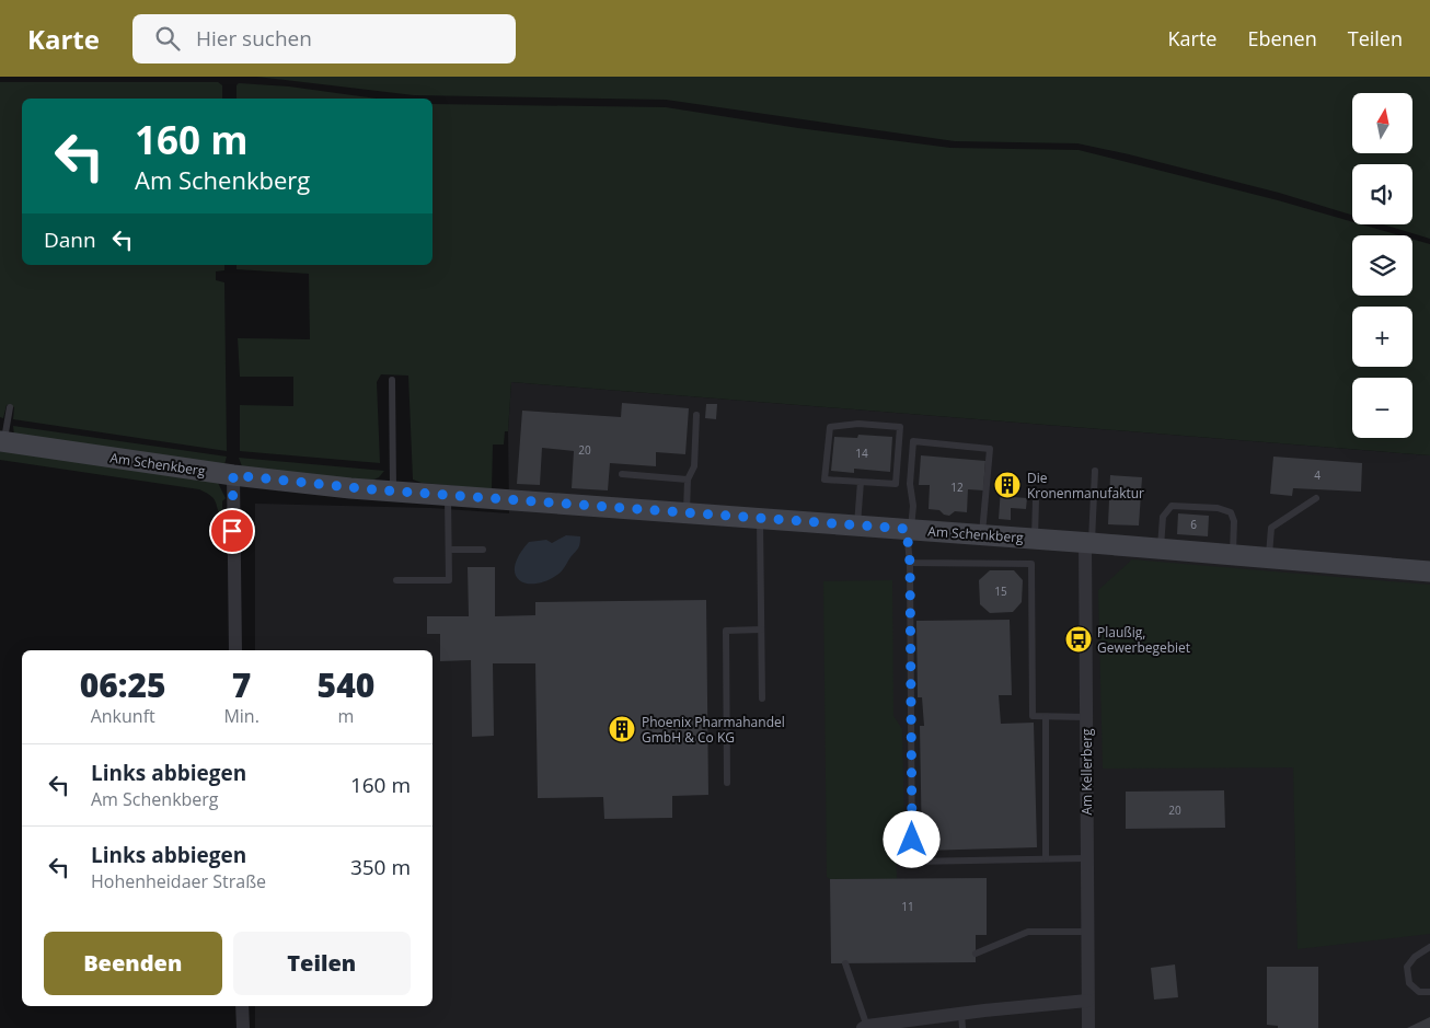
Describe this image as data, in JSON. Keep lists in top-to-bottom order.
{
  "streets": {
    "main road": ["Am Schenkberg"],
    "street": ["Am Kellerberg"]
  },
  "crossings": [
    ["Am Schenkberg", "Am Kellerberg"]
  ],
  "places": {
    "building": ["Die Kronenmanufaktur", "Phoenix Pharmahandel GmbH & Co KG"],
    "bus stop": ["Plaußig, Gewerbegebiet"]
  },
  "house_numbers": [
    "20",
    "14",
    "4",
    "12",
    "6",
    "15",
    "20",
    "11"
  ],
  "north": "top",
  "page": {
    "header": "Karte",
    "search": "Hier suchen",
    "nav": ["Karte", "Ebenen", "Teilen"],
    "map_buttons": ["+", "−"],
    "turn": ["160 m", "Am Schenkberg"],
    "then": "Dann",
    "eta": [
      "06:25",
      "Ankunft",
      "7",
      "Min.",
      "540",
      "m"
    ],
    "list": [
      {
        "name": "Links abbiegen",
        "note": "Am Schenkberg",
        "value": "160 m"
      },
      {
        "name": "Links abbiegen",
        "note": "Hohenheidaer Straße",
        "value": "350 m"
      }
    ],
    "buttons": ["Beenden", "Teilen"]
  }
}
